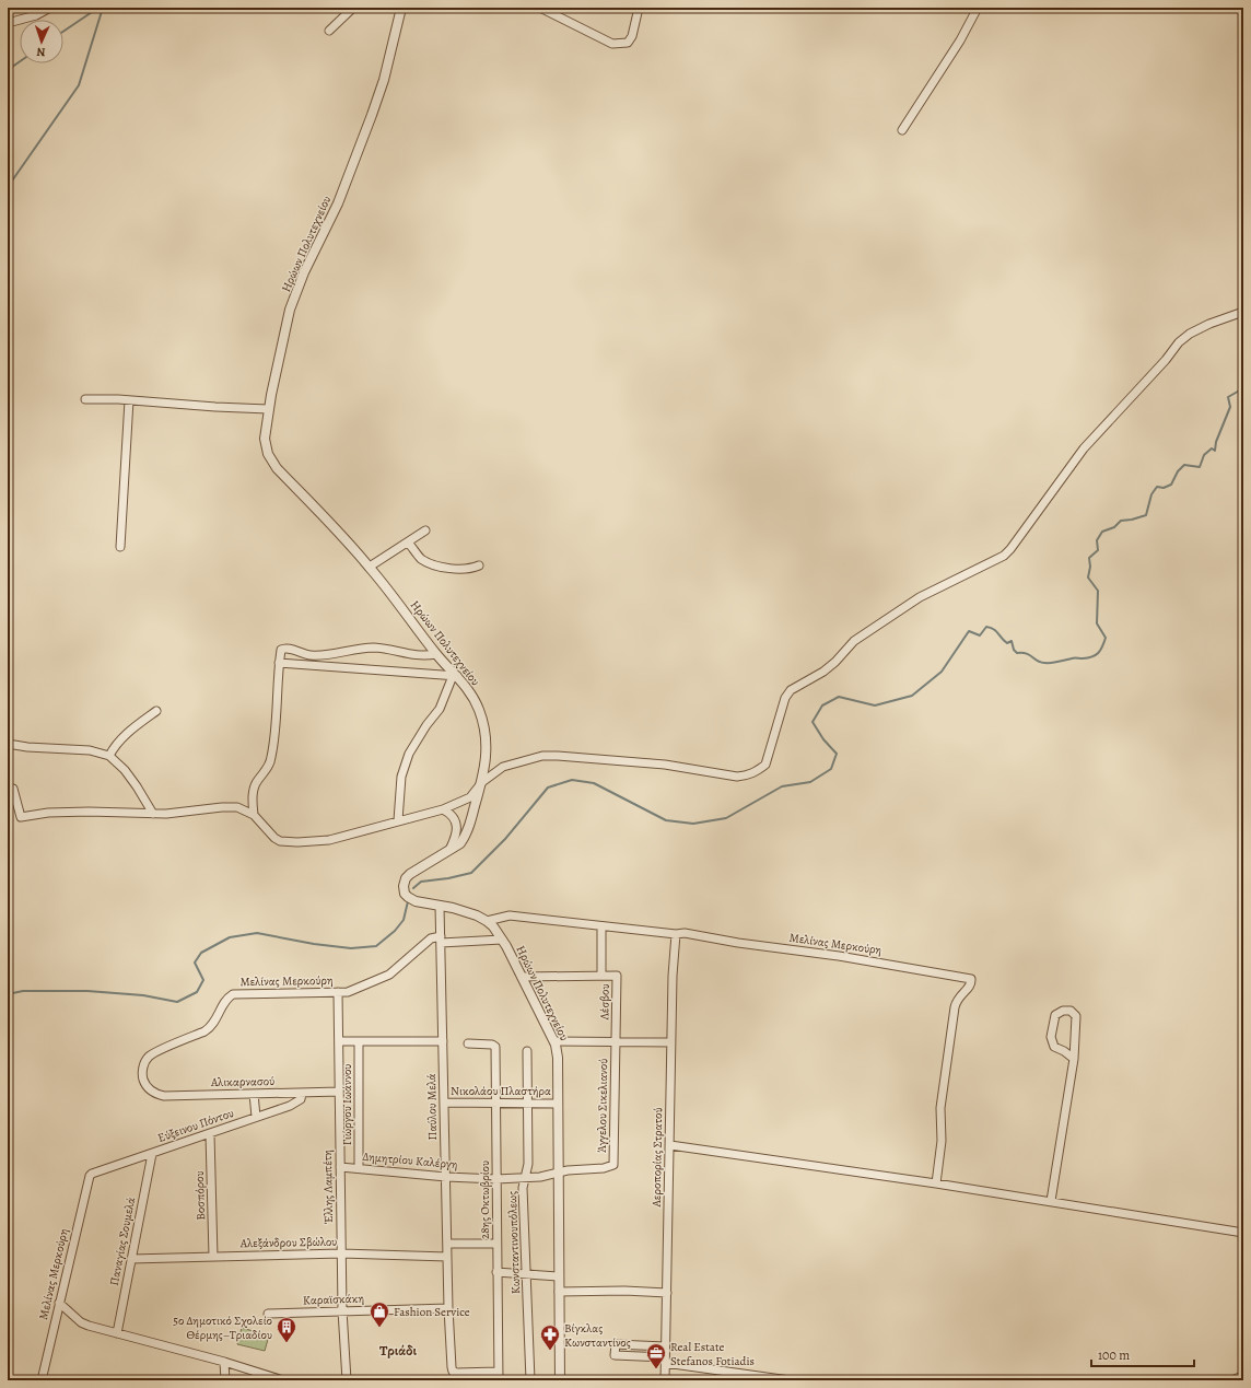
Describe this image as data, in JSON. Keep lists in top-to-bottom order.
{
  "streets": {
    "street": [
      "Ηρώων Πολυτεχνείου",
      "Μελίνας Μερκούρη",
      "Λέσβου",
      "Αλικαρνασού",
      "Νικολάου Πλαστήρα",
      "Γιώργου Ιωάννου",
      "Άγγελου Σικελιανού",
      "Παύλου Μελά",
      "Εύξεινου Πόντου",
      "Αεροπορίας Στρατού",
      "Δημητρίου Καλέργη",
      "Έλλης Λαμπέτη",
      "Βοσπόρου",
      "28ης Οκτωβρίου",
      "Παναγίας Σουμελά",
      "Αλεξάνδρου Σβώλου",
      "Κωνσταντινουπόλεως",
      "Καραϊσκάκη"
    ]
  },
  "crossings": [
    ["Ηρώων Πολυτεχνείου", "Μελίνας Μερκούρη"],
    ["Ηρώων Πολυτεχνείου", "Νικολάου Πλαστήρα"],
    ["Ηρώων Πολυτεχνείου", "Παύλου Μελά"],
    ["Ηρώων Πολυτεχνείου", "Δημητρίου Καλέργη"],
    ["Μελίνας Μερκούρη", "Λέσβου"],
    ["Μελίνας Μερκούρη", "Αλικαρνασού"],
    ["Μελίνας Μερκούρη", "Παύλου Μελά"],
    ["Μελίνας Μερκούρη", "Εύξεινου Πόντου"],
    ["Μελίνας Μερκούρη", "Αεροπορίας Στρατού"],
    ["Μελίνας Μερκούρη", "Έλλης Λαμπέτη"],
    ["Λέσβου", "Άγγελου Σικελιανού"],
    ["Αλικαρνασού", "Εύξεινου Πόντου"],
    ["Αλικαρνασού", "Έλλης Λαμπέτη"],
    ["Νικολάου Πλαστήρα", "Παύλου Μελά"],
    ["Νικολάου Πλαστήρα", "28ης Οκτωβρίου"],
    ["Νικολάου Πλαστήρα", "Κωνσταντινουπόλεως"],
    ["Γιώργου Ιωάννου", "Δημητρίου Καλέργη"],
    ["Άγγελου Σικελιανού", "Δημητρίου Καλέργη"],
    ["Παύλου Μελά", "Δημητρίου Καλέργη"],
    ["Παύλου Μελά", "Αλεξάνδρου Σβώλου"],
    ["Παύλου Μελά", "Καραϊσκάκη"],
    ["Εύξεινου Πόντου", "Βοσπόρου"],
    ["Εύξεινου Πόντου", "Παναγίας Σουμελά"],
    ["Δημητρίου Καλέργη", "Έλλης Λαμπέτη"],
    ["Δημητρίου Καλέργη", "28ης Οκτωβρίου"],
    ["Δημητρίου Καλέργη", "Κωνσταντινουπόλεως"],
    ["Έλλης Λαμπέτη", "Αλεξάνδρου Σβώλου"],
    ["Έλλης Λαμπέτη", "Καραϊσκάκη"],
    ["Βοσπόρου", "Αλεξάνδρου Σβώλου"],
    ["Παναγίας Σουμελά", "Αλεξάνδρου Σβώλου"]
  ],
  "districts": ["Τριάδι"],
  "places": {
    "shop": ["Fashion Service"],
    "building": ["5ο Δημοτικό Σχολείο Θέρμης–Τριαδίου"],
    "pharmacy": ["Βίγκλας Κωνσταντίνος"],
    "office": ["Real Estate Stefanos Fotiadis"]
  },
  "scale_bar": "100 m",
  "north": "bottom"
}
